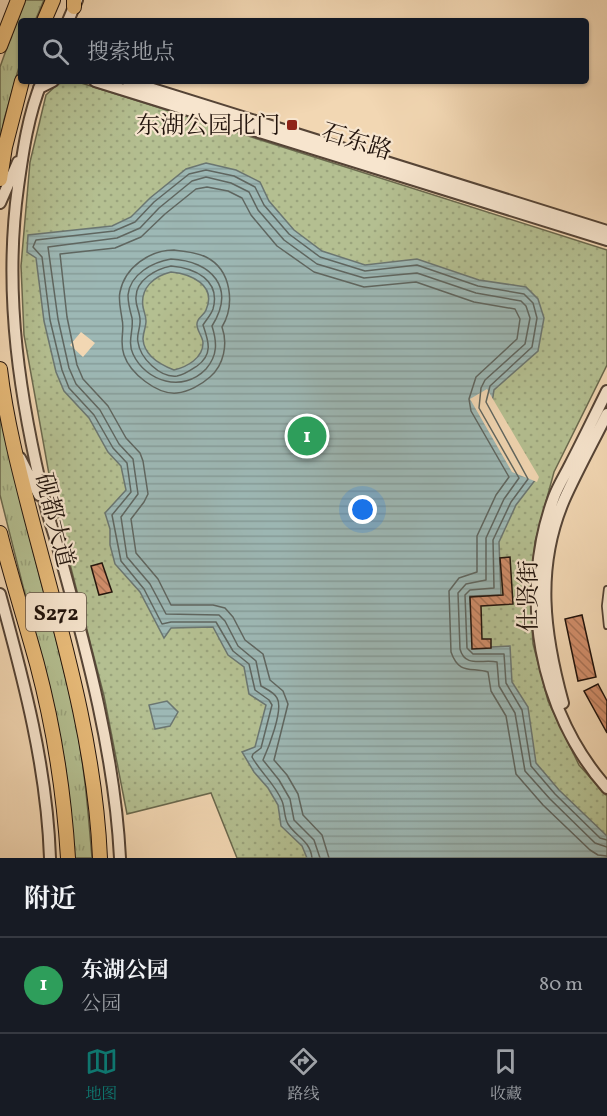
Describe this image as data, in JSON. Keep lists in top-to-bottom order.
{
  "streets": {
    "main road": ["砚都大道", "S272"],
    "street": ["石东路", "仕贤街"]
  },
  "places": {
    "transit": ["东湖公园北门"]
  },
  "page": {
    "search": "搜索地点",
    "pins": "1",
    "heading": "附近",
    "list": [
      {
        "mark": "1",
        "name": "东湖公园",
        "note": "公园",
        "value": "80 m"
      }
    ],
    "nav": ["地图", "路线", "收藏"]
  }
}
